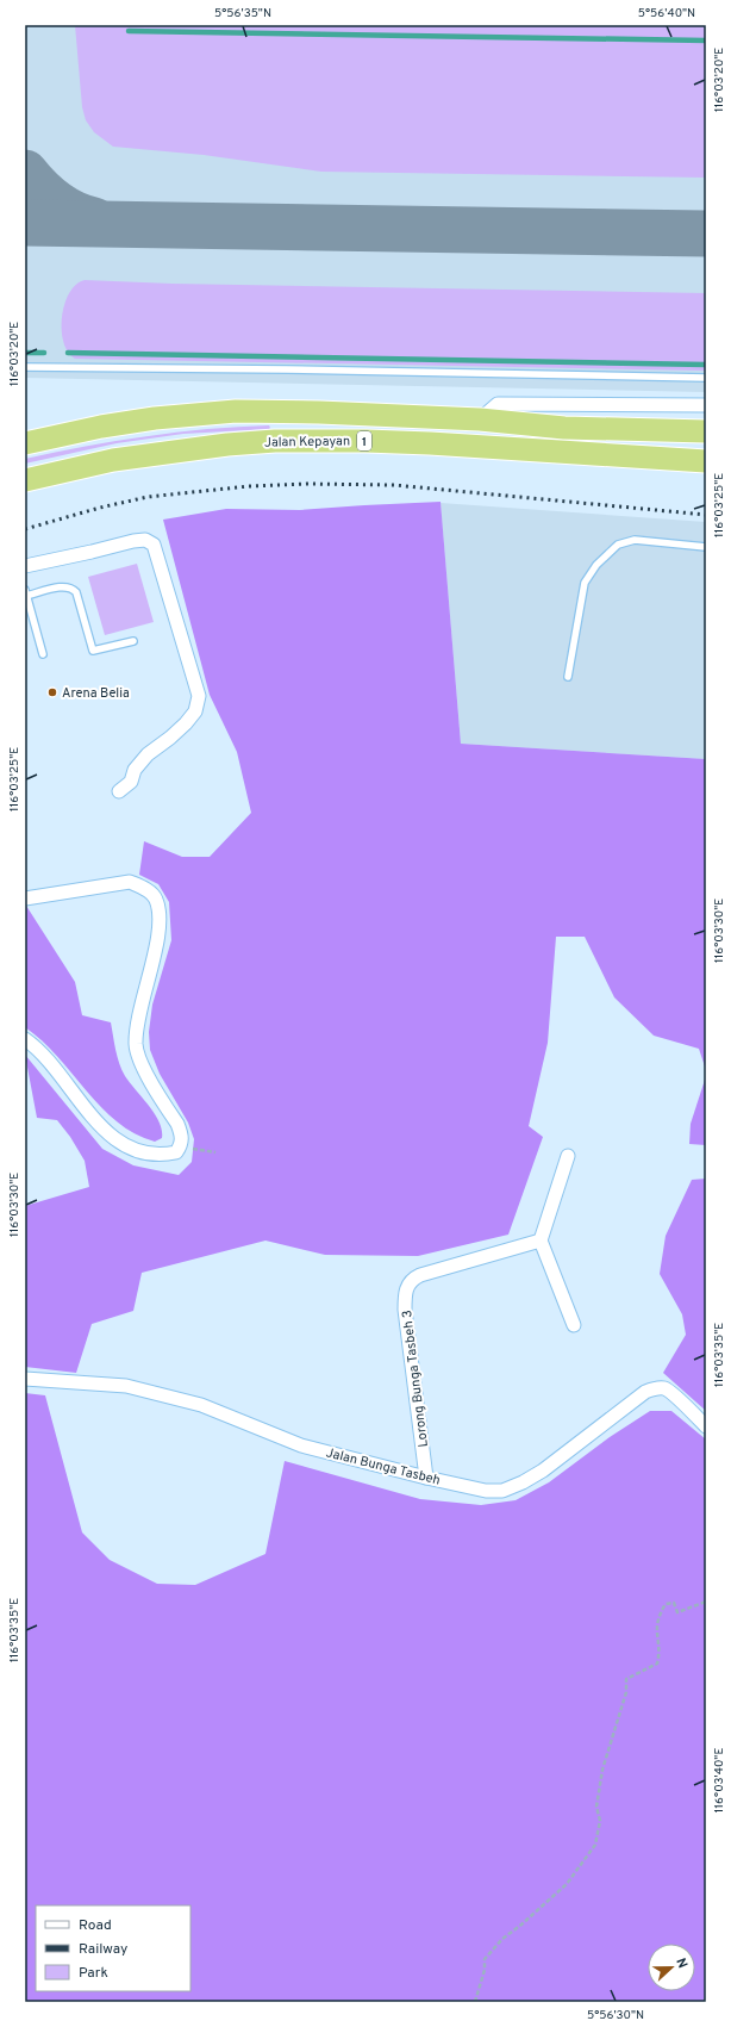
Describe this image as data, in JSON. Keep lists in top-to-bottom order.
{
  "streets": {
    "highway": ["Jalan Kepayan", "1"],
    "street": ["Lorong Bunga Tasbeh 3", "Jalan Bunga Tasbeh"]
  },
  "crossings": [
    ["Lorong Bunga Tasbeh 3", "Jalan Bunga Tasbeh"]
  ],
  "places": ["Arena Belia"],
  "legend": ["Road", "Railway", "Park"],
  "north": "right",
  "coordinates": [
    "5°56'35\"N",
    "5°56'40\"N",
    "116°03'20\"E",
    "116°03'25\"E",
    "116°03'30\"E",
    "116°03'35\"E",
    "116°03'40\"E",
    "5°56'30\"N"
  ]
}
